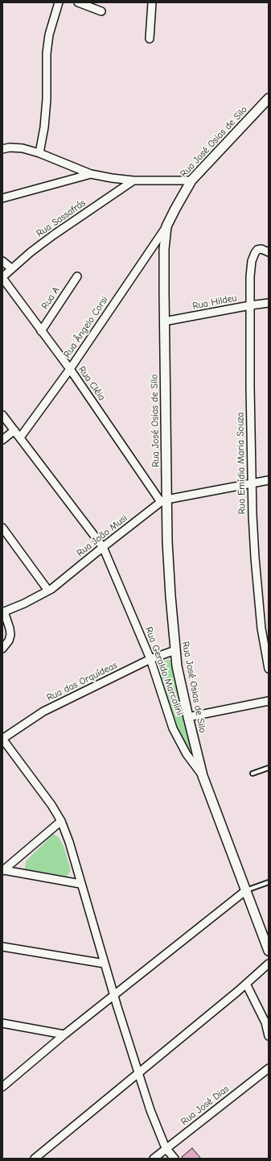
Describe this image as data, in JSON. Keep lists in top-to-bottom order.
{
  "streets": {
    "street": [
      "Rua José Osias de Silo",
      "Rua Sassafrás",
      "Rua A",
      "Rua Hildeu",
      "Rua Ângelo Corsi",
      "Rua Cléia",
      "Rua Emídia Maria Souza",
      "Rua João Musi",
      "Rua Geraldo Marcolini",
      "Rua das Orquídeas",
      "Rua José Dias"
    ]
  },
  "crossings": [
    ["Rua José Osias de Silo", "Rua Hildeu"],
    ["Rua José Osias de Silo", "Rua Ângelo Corsi"],
    ["Rua José Osias de Silo", "Rua Cléia"],
    ["Rua José Osias de Silo", "Rua João Musi"],
    ["Rua José Osias de Silo", "Rua Geraldo Marcolini"],
    ["Rua José Osias de Silo", "Rua das Orquídeas"],
    ["Rua Sassafrás", "Rua Cléia"],
    ["Rua A", "Rua Cléia"],
    ["Rua Hildeu", "Rua Emídia Maria Souza"],
    ["Rua Ângelo Corsi", "Rua Cléia"],
    ["Rua Ângelo Corsi", "Rua Geraldo Marcolini"],
    ["Rua Cléia", "Rua João Musi"],
    ["Rua João Musi", "Rua Geraldo Marcolini"],
    ["Rua Geraldo Marcolini", "Rua das Orquídeas"]
  ]
}
